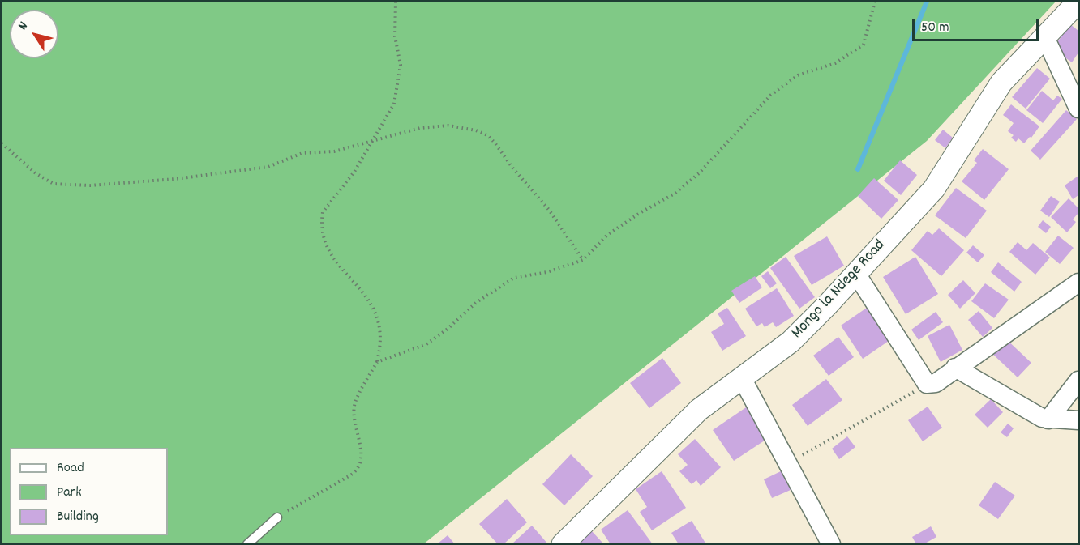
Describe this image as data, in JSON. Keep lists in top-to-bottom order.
{
  "streets": {
    "street": ["Mongo la Ndege Road"]
  },
  "legend": ["Road", "Park", "Building"],
  "scale_bar": "50 m",
  "north": "top left"
}
